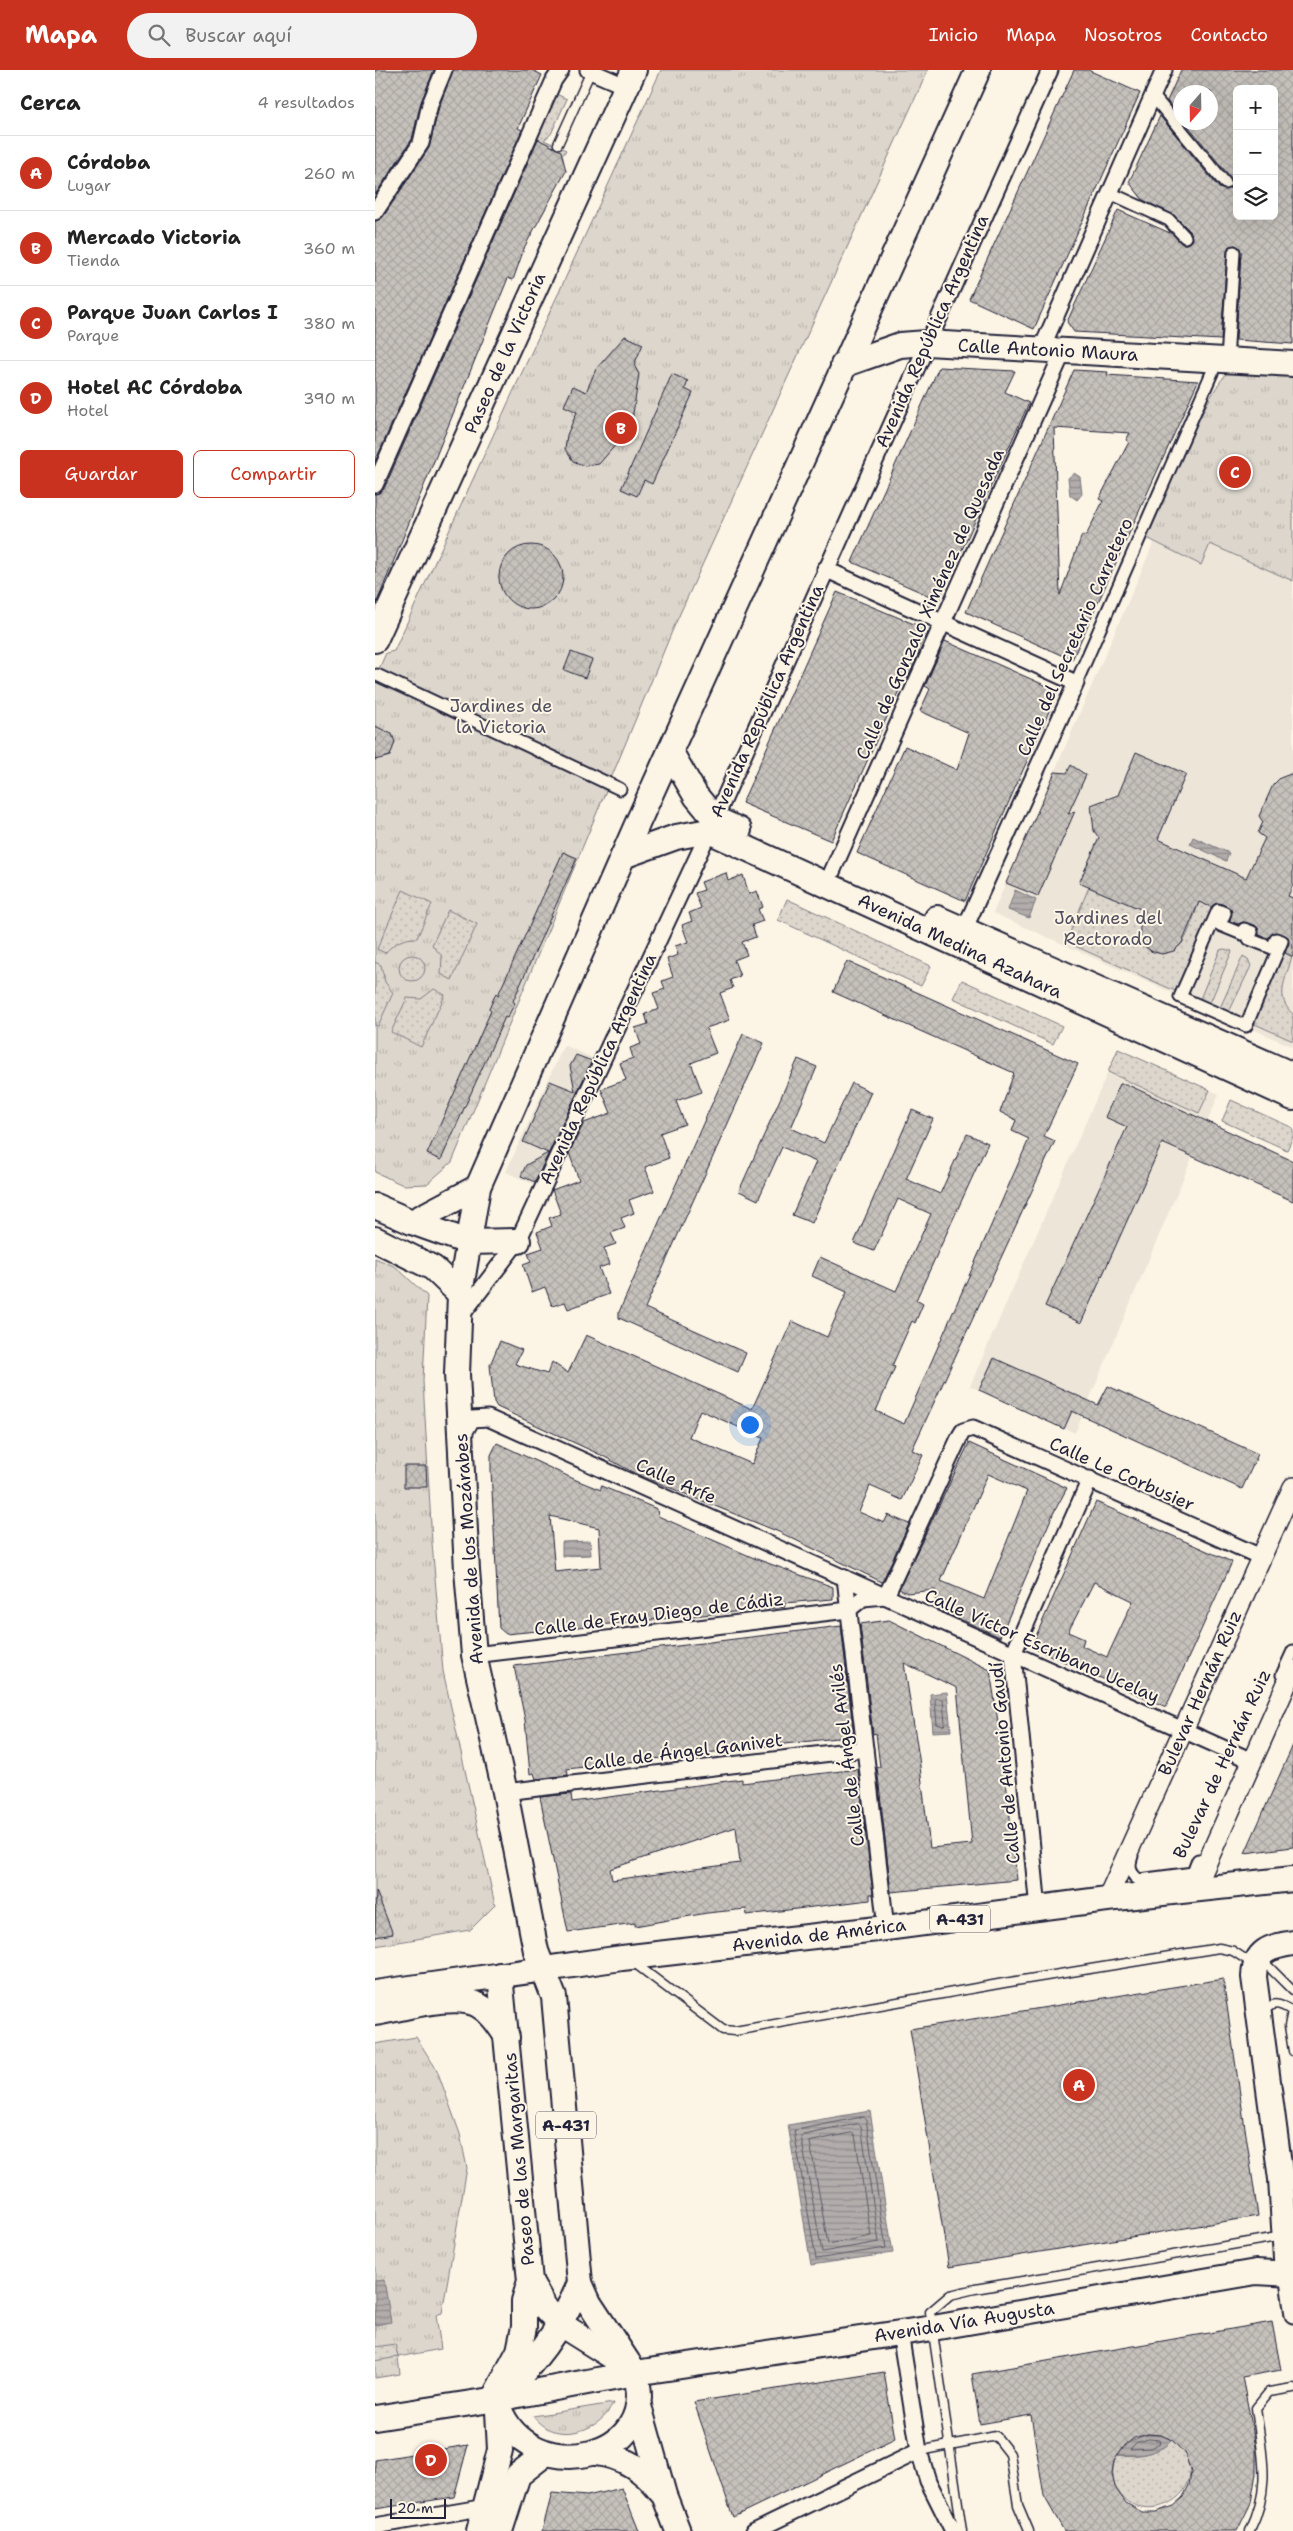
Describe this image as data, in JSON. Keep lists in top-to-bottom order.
{
  "streets": {
    "main road": [
      "Calle Antonio Maura",
      "Paseo de la Victoria",
      "Avenida Medina Azahara",
      "Avenida de los Mozárabes",
      "A-431",
      "Avenida de América",
      "Paseo de las Margaritas",
      "Avenida Vía Augusta"
    ],
    "street": [
      "Avenida República Argentina",
      "Calle de Gonzalo Ximénez de Quesada",
      "Calle del Secretario Carretero",
      "Calle Le Corbusier",
      "Calle Arfe",
      "Calle de Fray Diego de Cádiz",
      "Calle Víctor Escribano Ucelay",
      "Bulevar Hernán Ruiz",
      "Calle de Ángel Ganivet",
      "Calle de Ángel Avilés",
      "Calle de Antonio Gaudí",
      "Bulevar de Hernán Ruiz"
    ]
  },
  "crossings": [
    ["Avenida República Argentina", "Calle Antonio Maura"],
    ["Avenida República Argentina", "Avenida Medina Azahara"],
    ["Avenida República Argentina", "Avenida de los Mozárabes"],
    ["Calle Antonio Maura", "Calle de Gonzalo Ximénez de Quesada"],
    ["Calle Antonio Maura", "Calle del Secretario Carretero"],
    ["Calle de Gonzalo Ximénez de Quesada", "Avenida Medina Azahara"],
    ["Calle del Secretario Carretero", "Avenida Medina Azahara"],
    ["Calle Le Corbusier", "Calle Arfe"],
    ["Calle Le Corbusier", "Calle Víctor Escribano Ucelay"],
    ["Calle Le Corbusier", "Bulevar Hernán Ruiz"],
    ["Calle Le Corbusier", "Calle de Antonio Gaudí"],
    ["Calle Arfe", "Avenida de los Mozárabes"],
    ["Calle Arfe", "Calle Víctor Escribano Ucelay"],
    ["Calle Arfe", "Calle de Ángel Avilés"],
    ["Avenida de los Mozárabes", "Calle de Fray Diego de Cádiz"],
    ["Avenida de los Mozárabes", "Calle de Ángel Ganivet"],
    ["Avenida de los Mozárabes", "A-431"],
    ["Avenida de los Mozárabes", "Avenida de América"],
    ["Calle de Fray Diego de Cádiz", "Calle de Ángel Avilés"],
    ["Calle Víctor Escribano Ucelay", "Bulevar Hernán Ruiz"],
    ["Calle Víctor Escribano Ucelay", "Calle de Antonio Gaudí"],
    ["Calle Víctor Escribano Ucelay", "Bulevar de Hernán Ruiz"],
    ["Bulevar Hernán Ruiz", "Bulevar de Hernán Ruiz"],
    ["Bulevar Hernán Ruiz", "Avenida de América"],
    ["Calle de Ángel Ganivet", "Calle de Ángel Avilés"],
    ["Calle de Ángel Avilés", "Avenida de América"],
    ["Calle de Antonio Gaudí", "Avenida de América"],
    ["A-431", "Avenida de América"],
    ["A-431", "Paseo de las Margaritas"],
    ["A-431", "Avenida Vía Augusta"],
    ["Avenida de América", "Paseo de las Margaritas"],
    ["Paseo de las Margaritas", "Avenida Vía Augusta"]
  ],
  "parks": ["Jardines de la Victoria", "Jardines del Rectorado"],
  "scale_bar": "20 m",
  "north": "bottom",
  "page": {
    "header": "Mapa",
    "search": "Buscar aquí",
    "nav": [
      "Inicio",
      "Mapa",
      "Nosotros",
      "Contacto"
    ],
    "heading": ["Cerca", "4 resultados"],
    "map_buttons": ["+", "−"],
    "list": [
      {
        "mark": "A",
        "name": "Córdoba",
        "note": "Lugar",
        "value": "260 m"
      },
      {
        "mark": "B",
        "name": "Mercado Victoria",
        "note": "Tienda",
        "value": "360 m"
      },
      {
        "mark": "C",
        "name": "Parque Juan Carlos I",
        "note": "Parque",
        "value": "380 m"
      },
      {
        "mark": "D",
        "name": "Hotel AC Córdoba",
        "note": "Hotel",
        "value": "390 m"
      }
    ],
    "pins": [
      "B",
      "C",
      "A",
      "D"
    ],
    "buttons": ["Guardar", "Compartir"],
    "scale": "20 m"
  }
}
